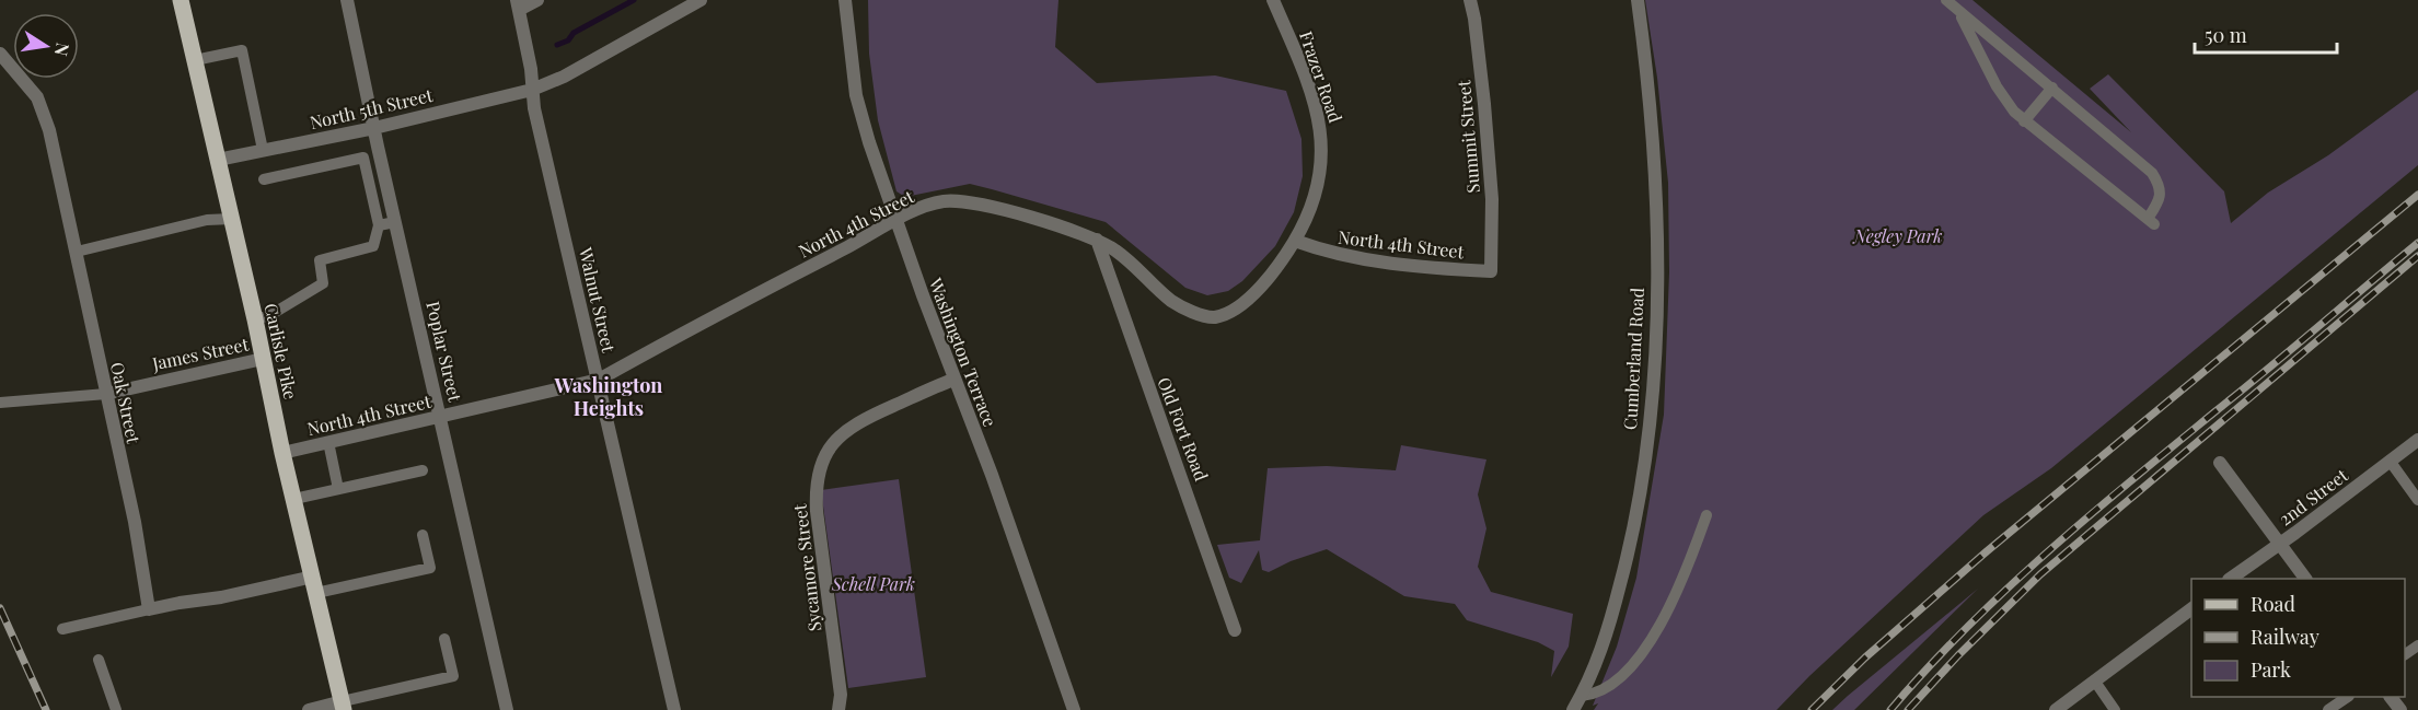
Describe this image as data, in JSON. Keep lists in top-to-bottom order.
{
  "streets": {
    "main road": ["Carlisle Pike"],
    "street": [
      "Frazer Road",
      "North 5th Street",
      "Summit Street",
      "North 4th Street",
      "Walnut Street",
      "Poplar Street",
      "Washington Terrace",
      "James Street",
      "Cumberland Road",
      "Oak Street",
      "Old Fort Road",
      "2nd Street",
      "Sycamore Street"
    ]
  },
  "crossings": [
    ["Frazer Road", "North 4th Street"],
    ["North 5th Street", "Walnut Street"],
    ["North 5th Street", "Carlisle Pike"],
    ["North 5th Street", "Poplar Street"],
    ["Summit Street", "North 4th Street"],
    ["North 4th Street", "Walnut Street"],
    ["North 4th Street", "Carlisle Pike"],
    ["North 4th Street", "Poplar Street"],
    ["North 4th Street", "Washington Terrace"],
    ["North 4th Street", "Old Fort Road"],
    ["Carlisle Pike", "James Street"],
    ["Washington Terrace", "Sycamore Street"],
    ["James Street", "Oak Street"]
  ],
  "districts": ["Washington Heights"],
  "parks": ["Negley Park", "Schell Park"],
  "legend": ["Road", "Railway", "Park"],
  "scale_bar": "50 m",
  "north": "right"
}
